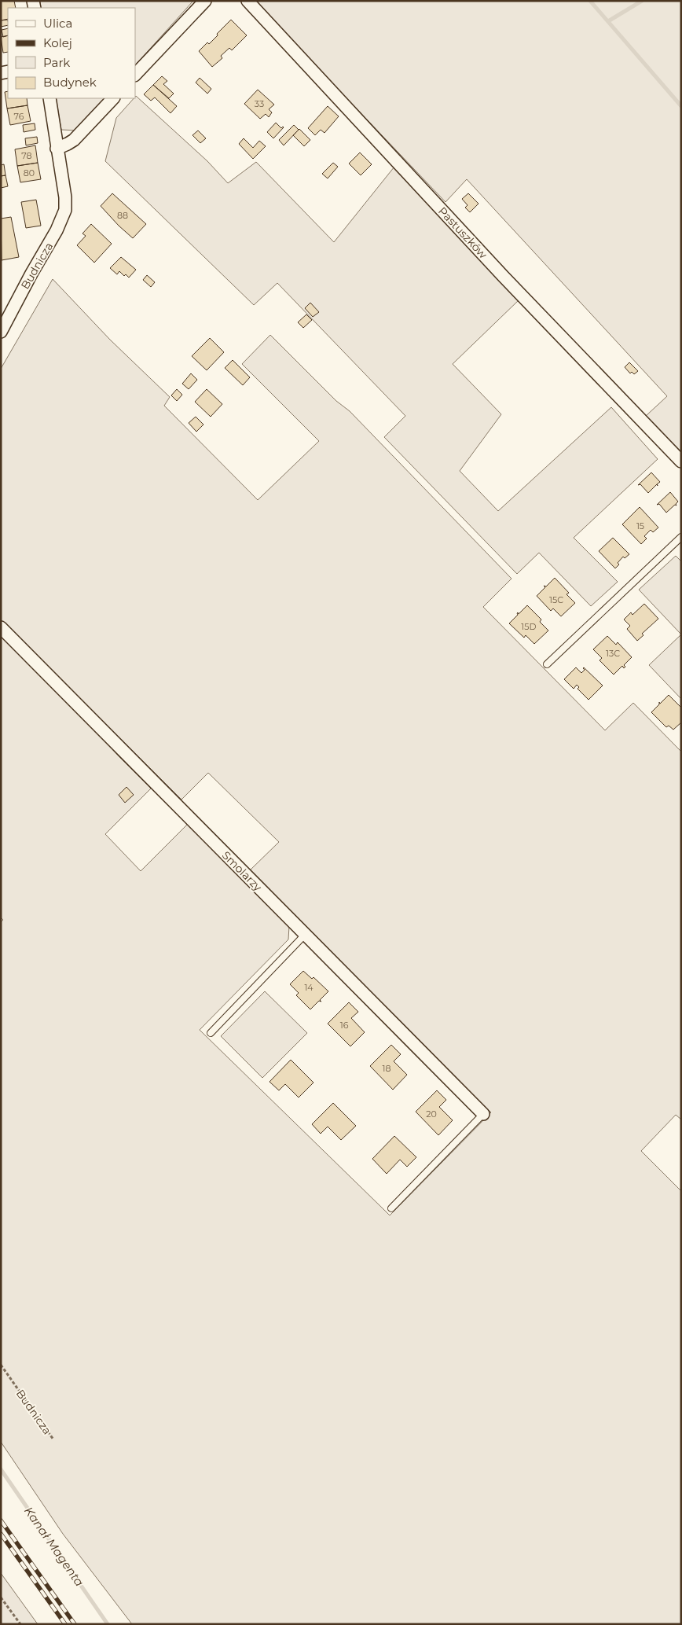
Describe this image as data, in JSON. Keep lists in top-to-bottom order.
{
  "streets": {
    "street": ["Pastuszków", "Budnicza", "Smolarzy"]
  },
  "water": ["Kanał Magenta"],
  "house_numbers": [
    "33",
    "76",
    "78",
    "80",
    "88",
    "15",
    "15C",
    "15D",
    "13C",
    "14",
    "16",
    "18",
    "20"
  ],
  "legend": [
    "Ulica",
    "Kolej",
    "Park",
    "Budynek"
  ]
}
